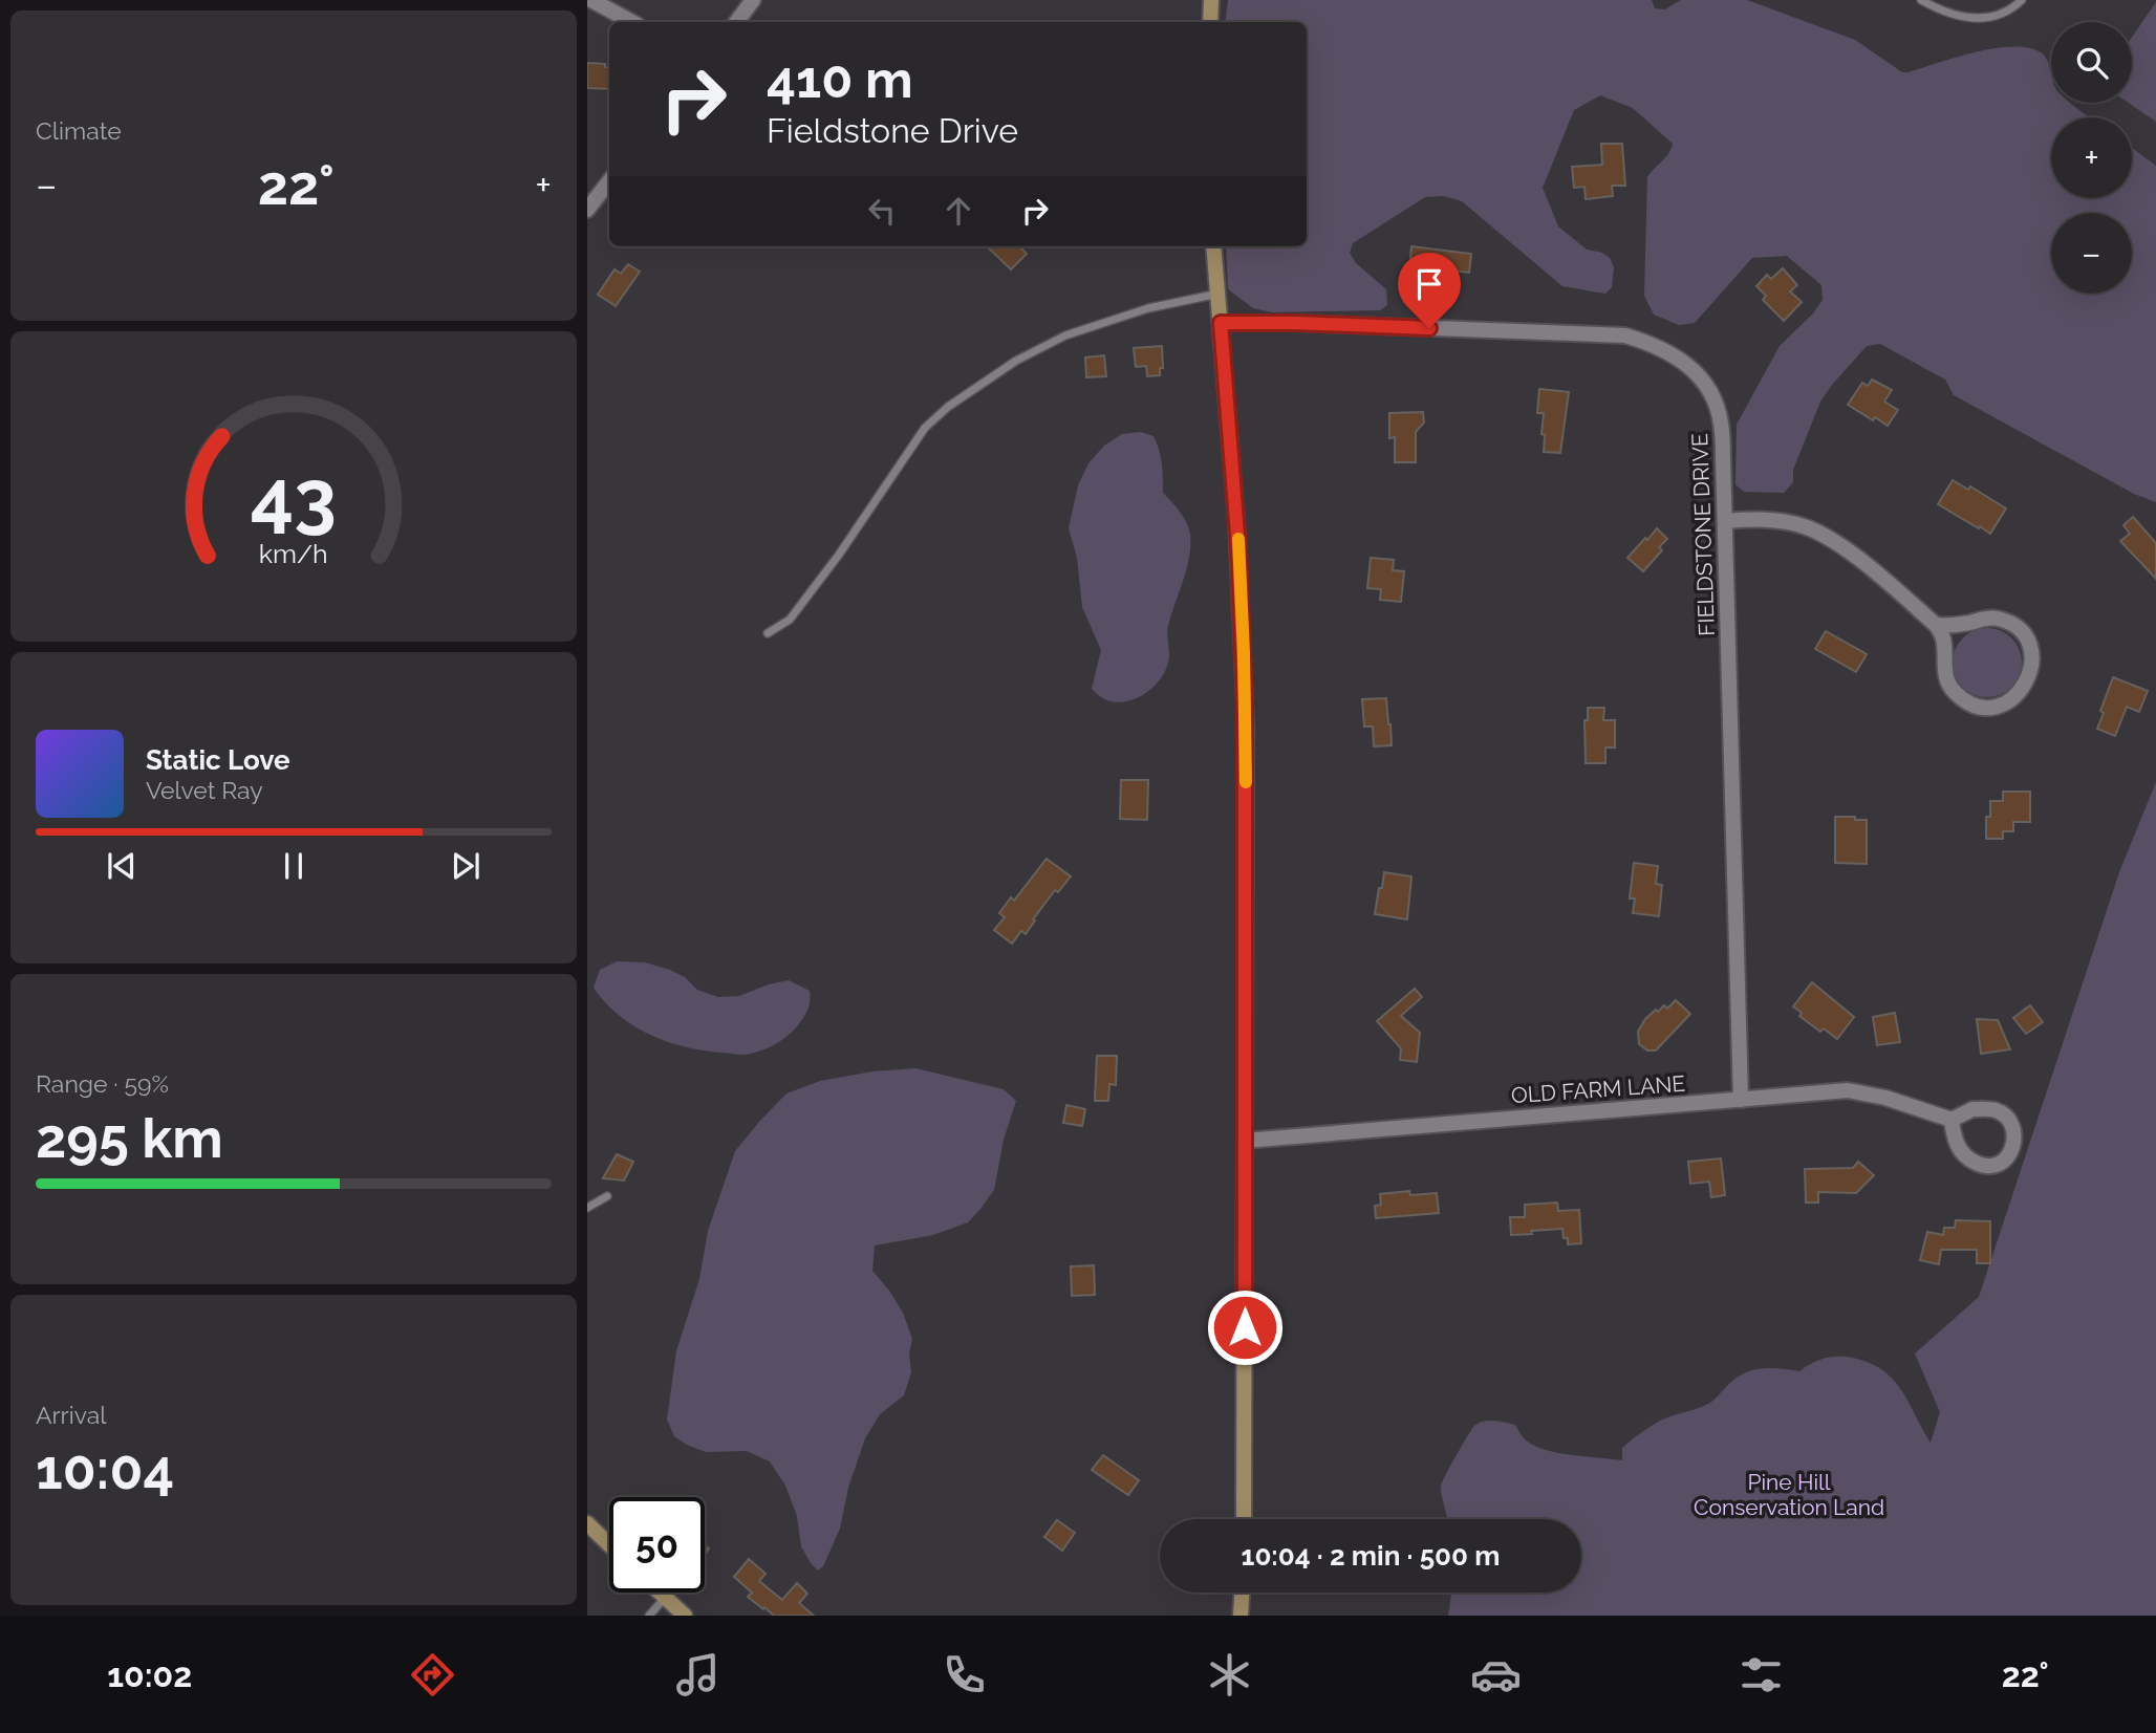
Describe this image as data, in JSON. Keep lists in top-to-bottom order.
{
  "streets": {
    "street": ["FIELDSTONE DRIVE", "OLD FARM LANE"]
  },
  "crossings": [
    ["FIELDSTONE DRIVE", "OLD FARM LANE"]
  ],
  "parks": ["Pine Hill Conservation Land"],
  "page": {
    "tile": [
      "Climate",
      ["Range · 59%", "295 km"],
      ["Arrival", "10:04"]
    ],
    "map_buttons": ["+", "−"],
    "turn": ["410 m", "Fieldstone Drive"],
    "heat": ["−", "22°", "+"],
    "song": ["Static Love", "Velvet Ray"],
    "limit": "50",
    "trip": "10:04 · 2 min · 500 m",
    "tabs": ["10:02", "22°"],
    "gauge": ["43", "km/h"]
  }
}
